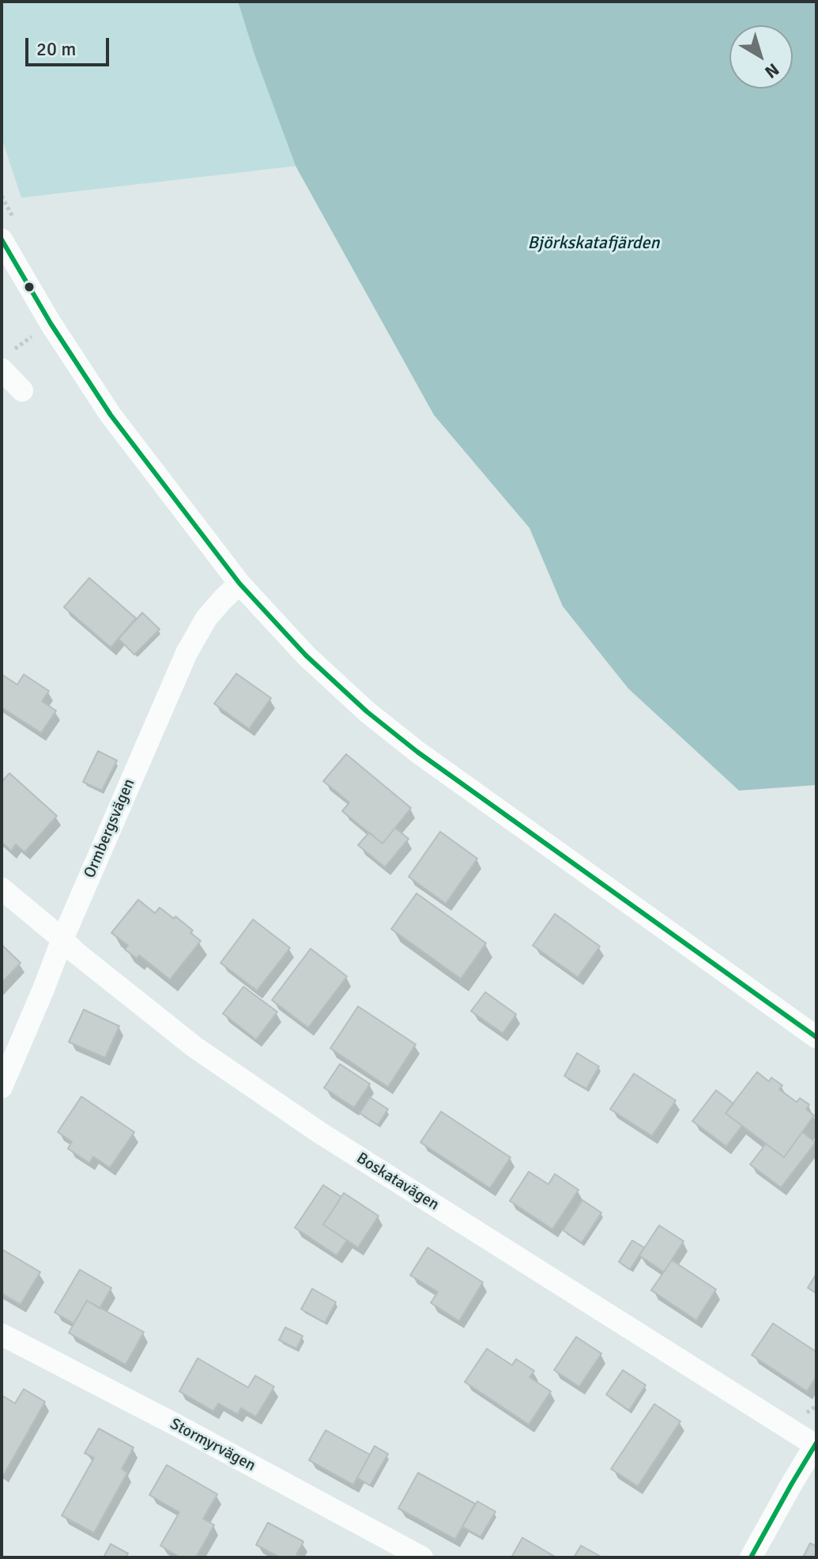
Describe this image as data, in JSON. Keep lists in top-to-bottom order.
{
  "streets": {
    "street": ["Ormbergsvägen", "Boskatavägen", "Stormyrvägen"]
  },
  "crossings": [
    ["Ormbergsvägen", "Boskatavägen"]
  ],
  "water": ["Björkskatafjärden"],
  "scale_bar": "20 m",
  "north": "bottom right"
}
